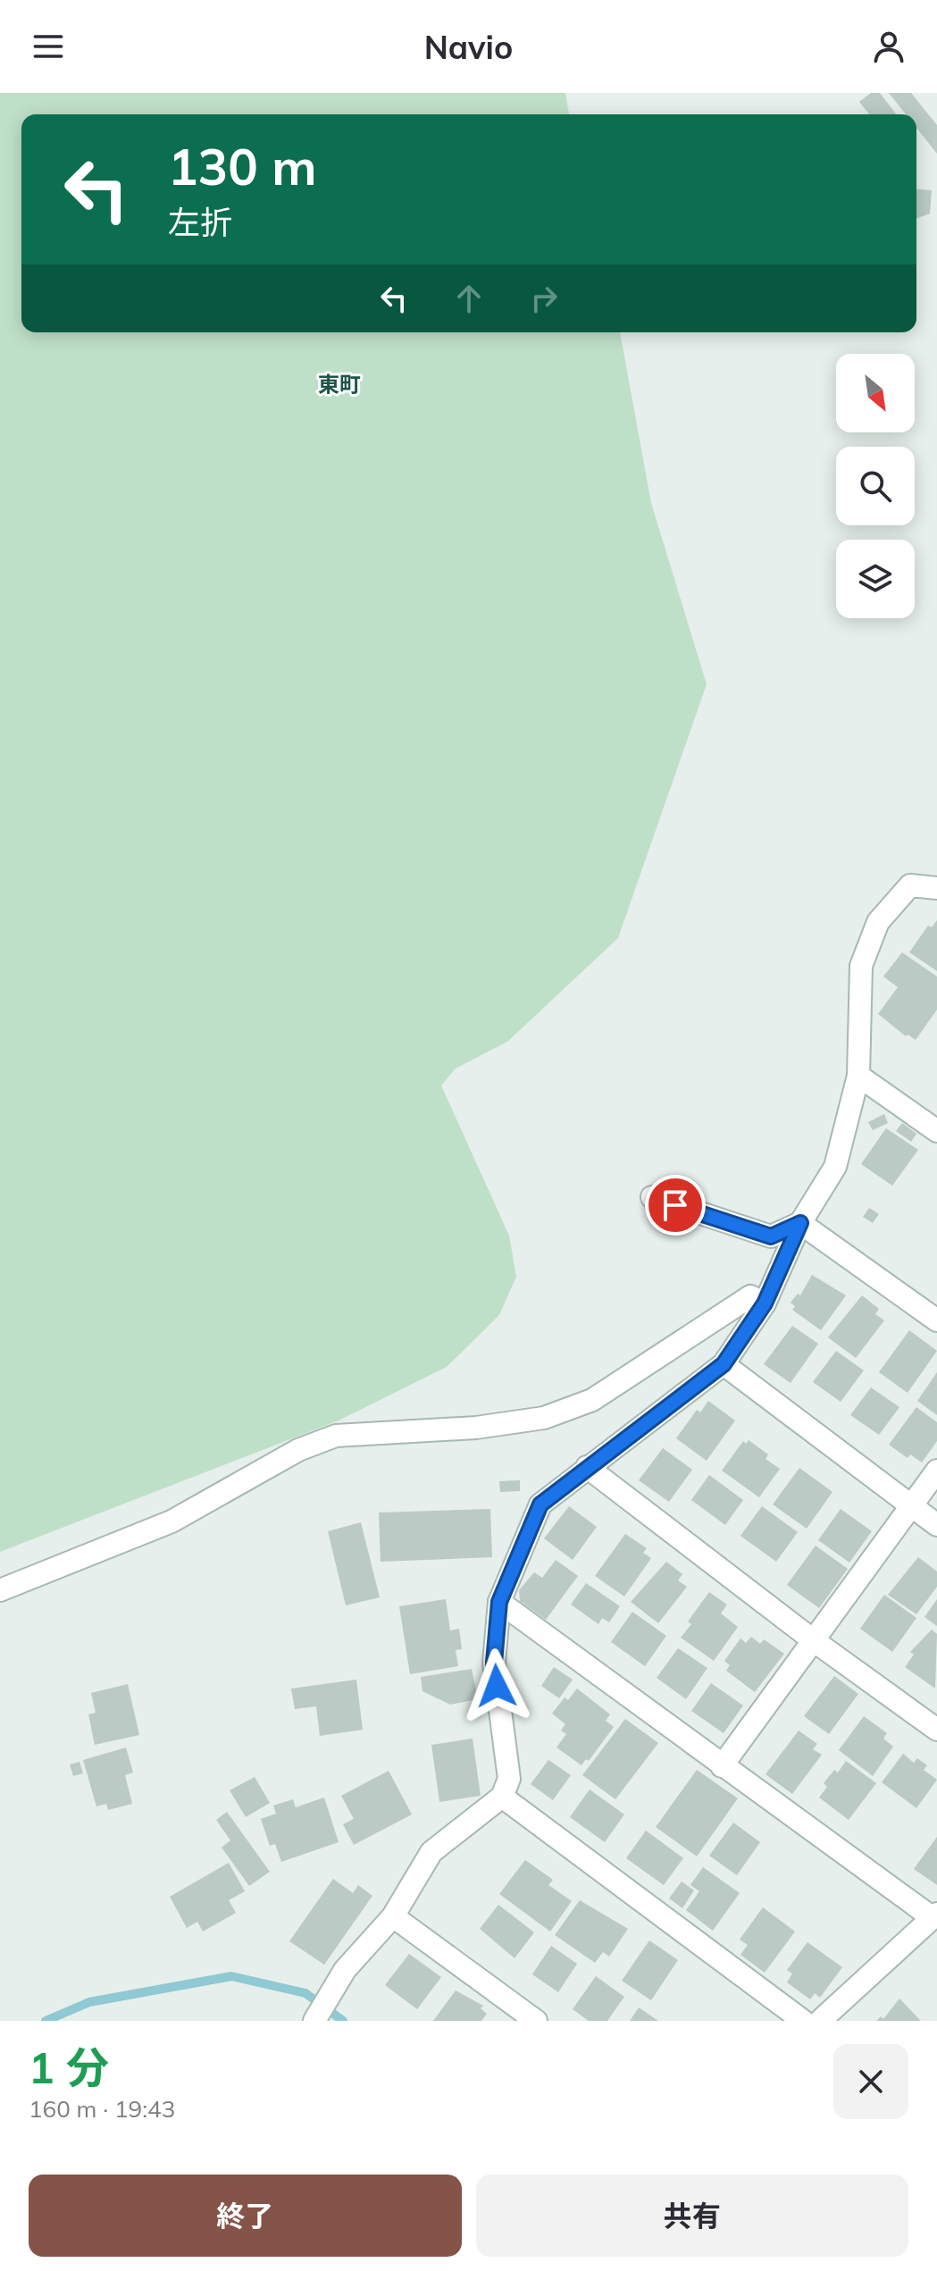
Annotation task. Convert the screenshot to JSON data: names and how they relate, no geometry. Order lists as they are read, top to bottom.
{
  "districts": ["東町"],
  "north": "bottom right",
  "page": {
    "header": "Navio",
    "turn": ["130 m", "左折"],
    "heading": ["1 分", "160 m · 19:43"],
    "buttons": ["終了", "共有"]
  }
}
